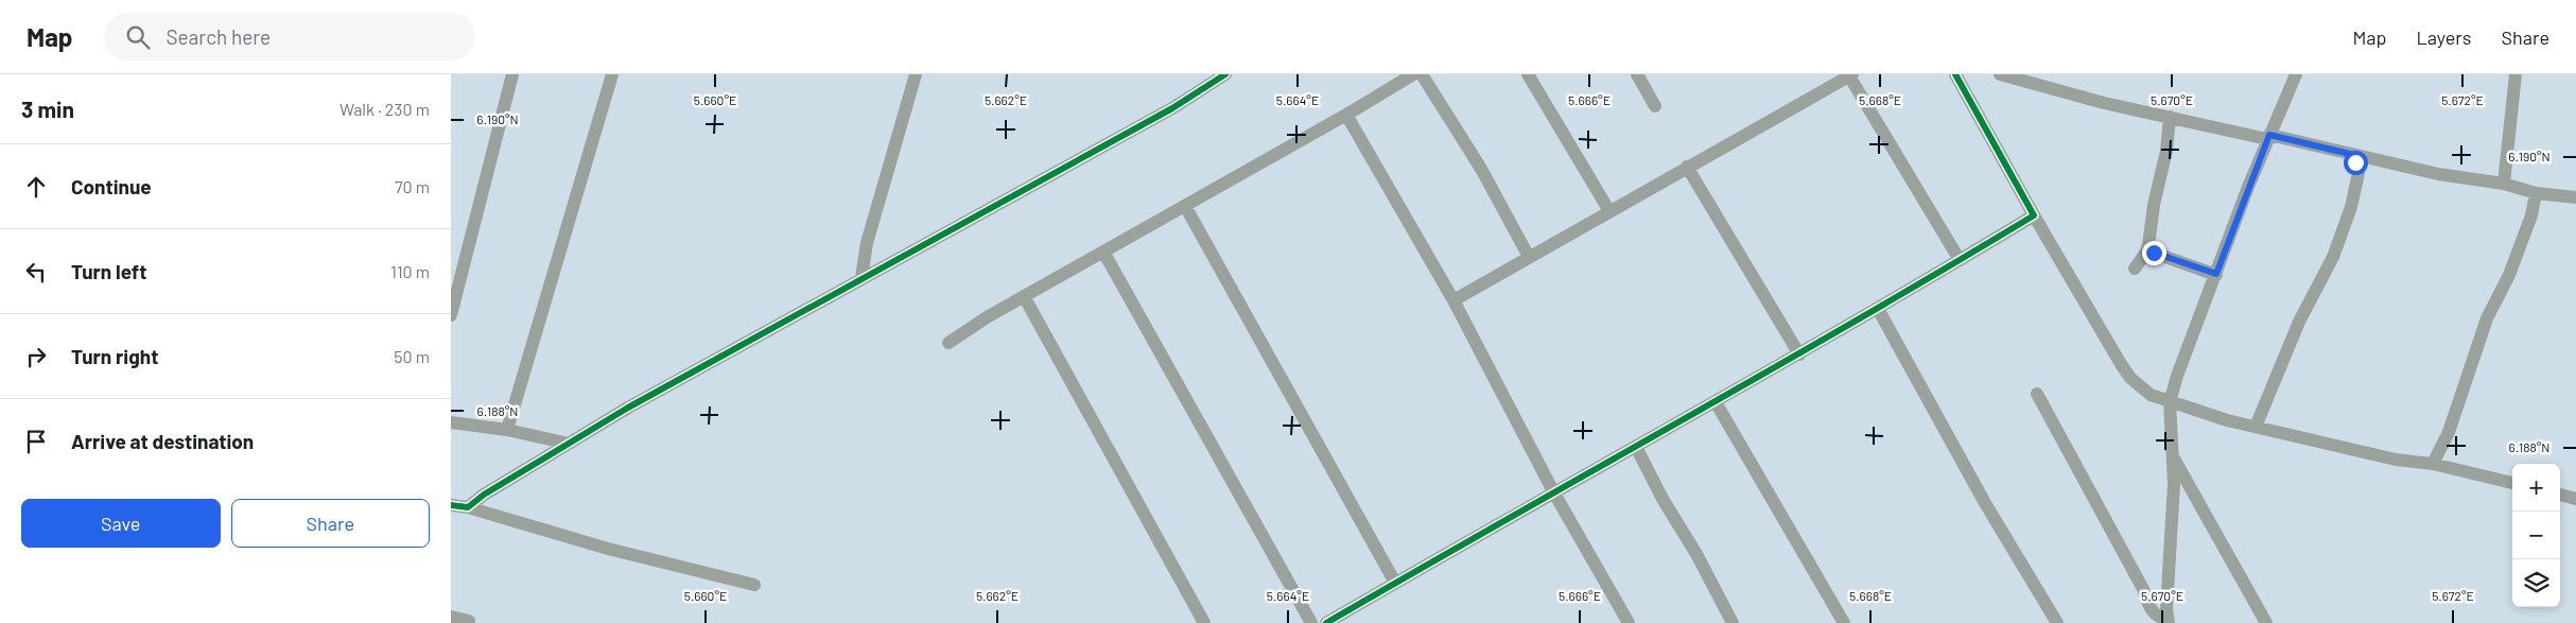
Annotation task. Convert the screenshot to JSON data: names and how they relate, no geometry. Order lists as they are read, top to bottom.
{
  "page": {
    "header": "Map",
    "search": "Search here",
    "nav": ["Map", "Layers", "Share"],
    "heading": ["3 min", "Walk · 230 m"],
    "list": [
      ["Continue", "70 m"],
      ["Turn left", "110 m"],
      ["Turn right", "50 m"],
      "Arrive at destination"
    ],
    "map_buttons": ["+", "−"],
    "buttons": ["Save", "Share"]
  },
  "coordinates": [
    "5.660°E",
    "5.662°E",
    "5.664°E",
    "5.666°E",
    "5.668°E",
    "5.670°E",
    "5.672°E",
    "6.190°N",
    "6.188°N"
  ]
}
